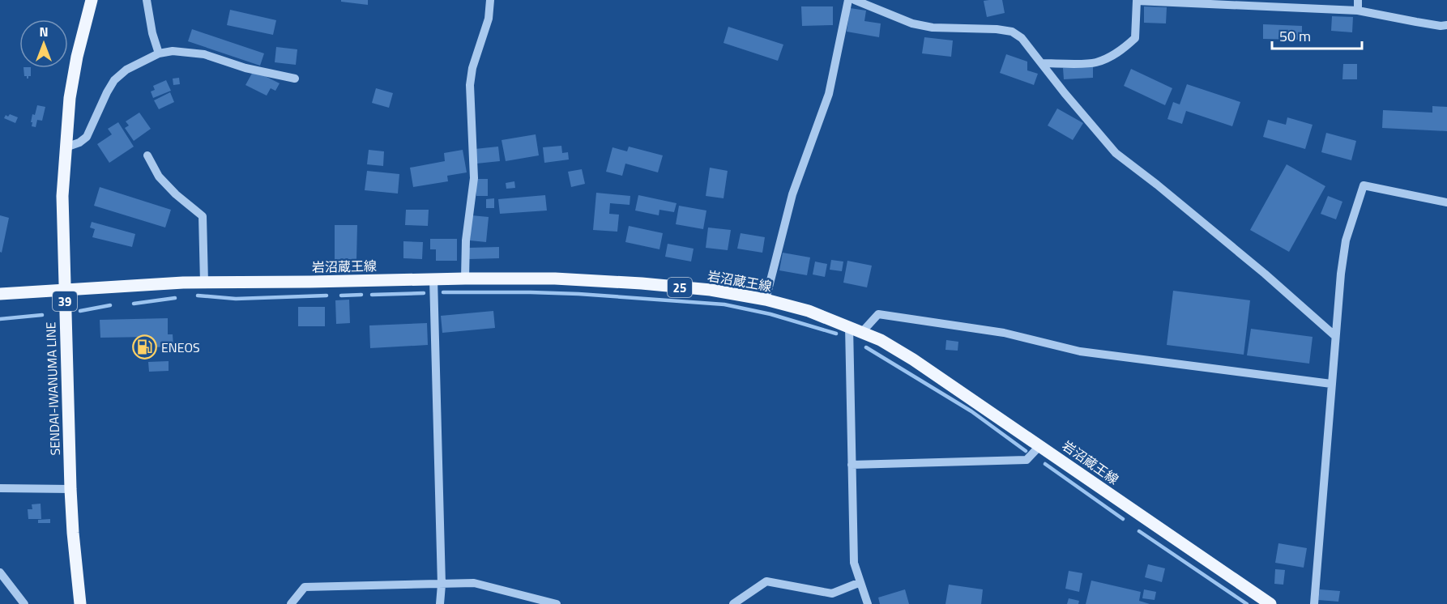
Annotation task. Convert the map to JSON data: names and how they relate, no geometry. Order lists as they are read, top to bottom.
{
  "streets": {
    "main road": [
      "岩沼蔵王線",
      "25",
      "39",
      "SENDAI-IWANUMA LINE"
    ]
  },
  "crossings": [
    ["岩沼蔵王線", "SENDAI-IWANUMA LINE"]
  ],
  "places": {
    "fuel station": ["ENEOS"]
  },
  "scale_bar": "50 m",
  "north": "top"
}
